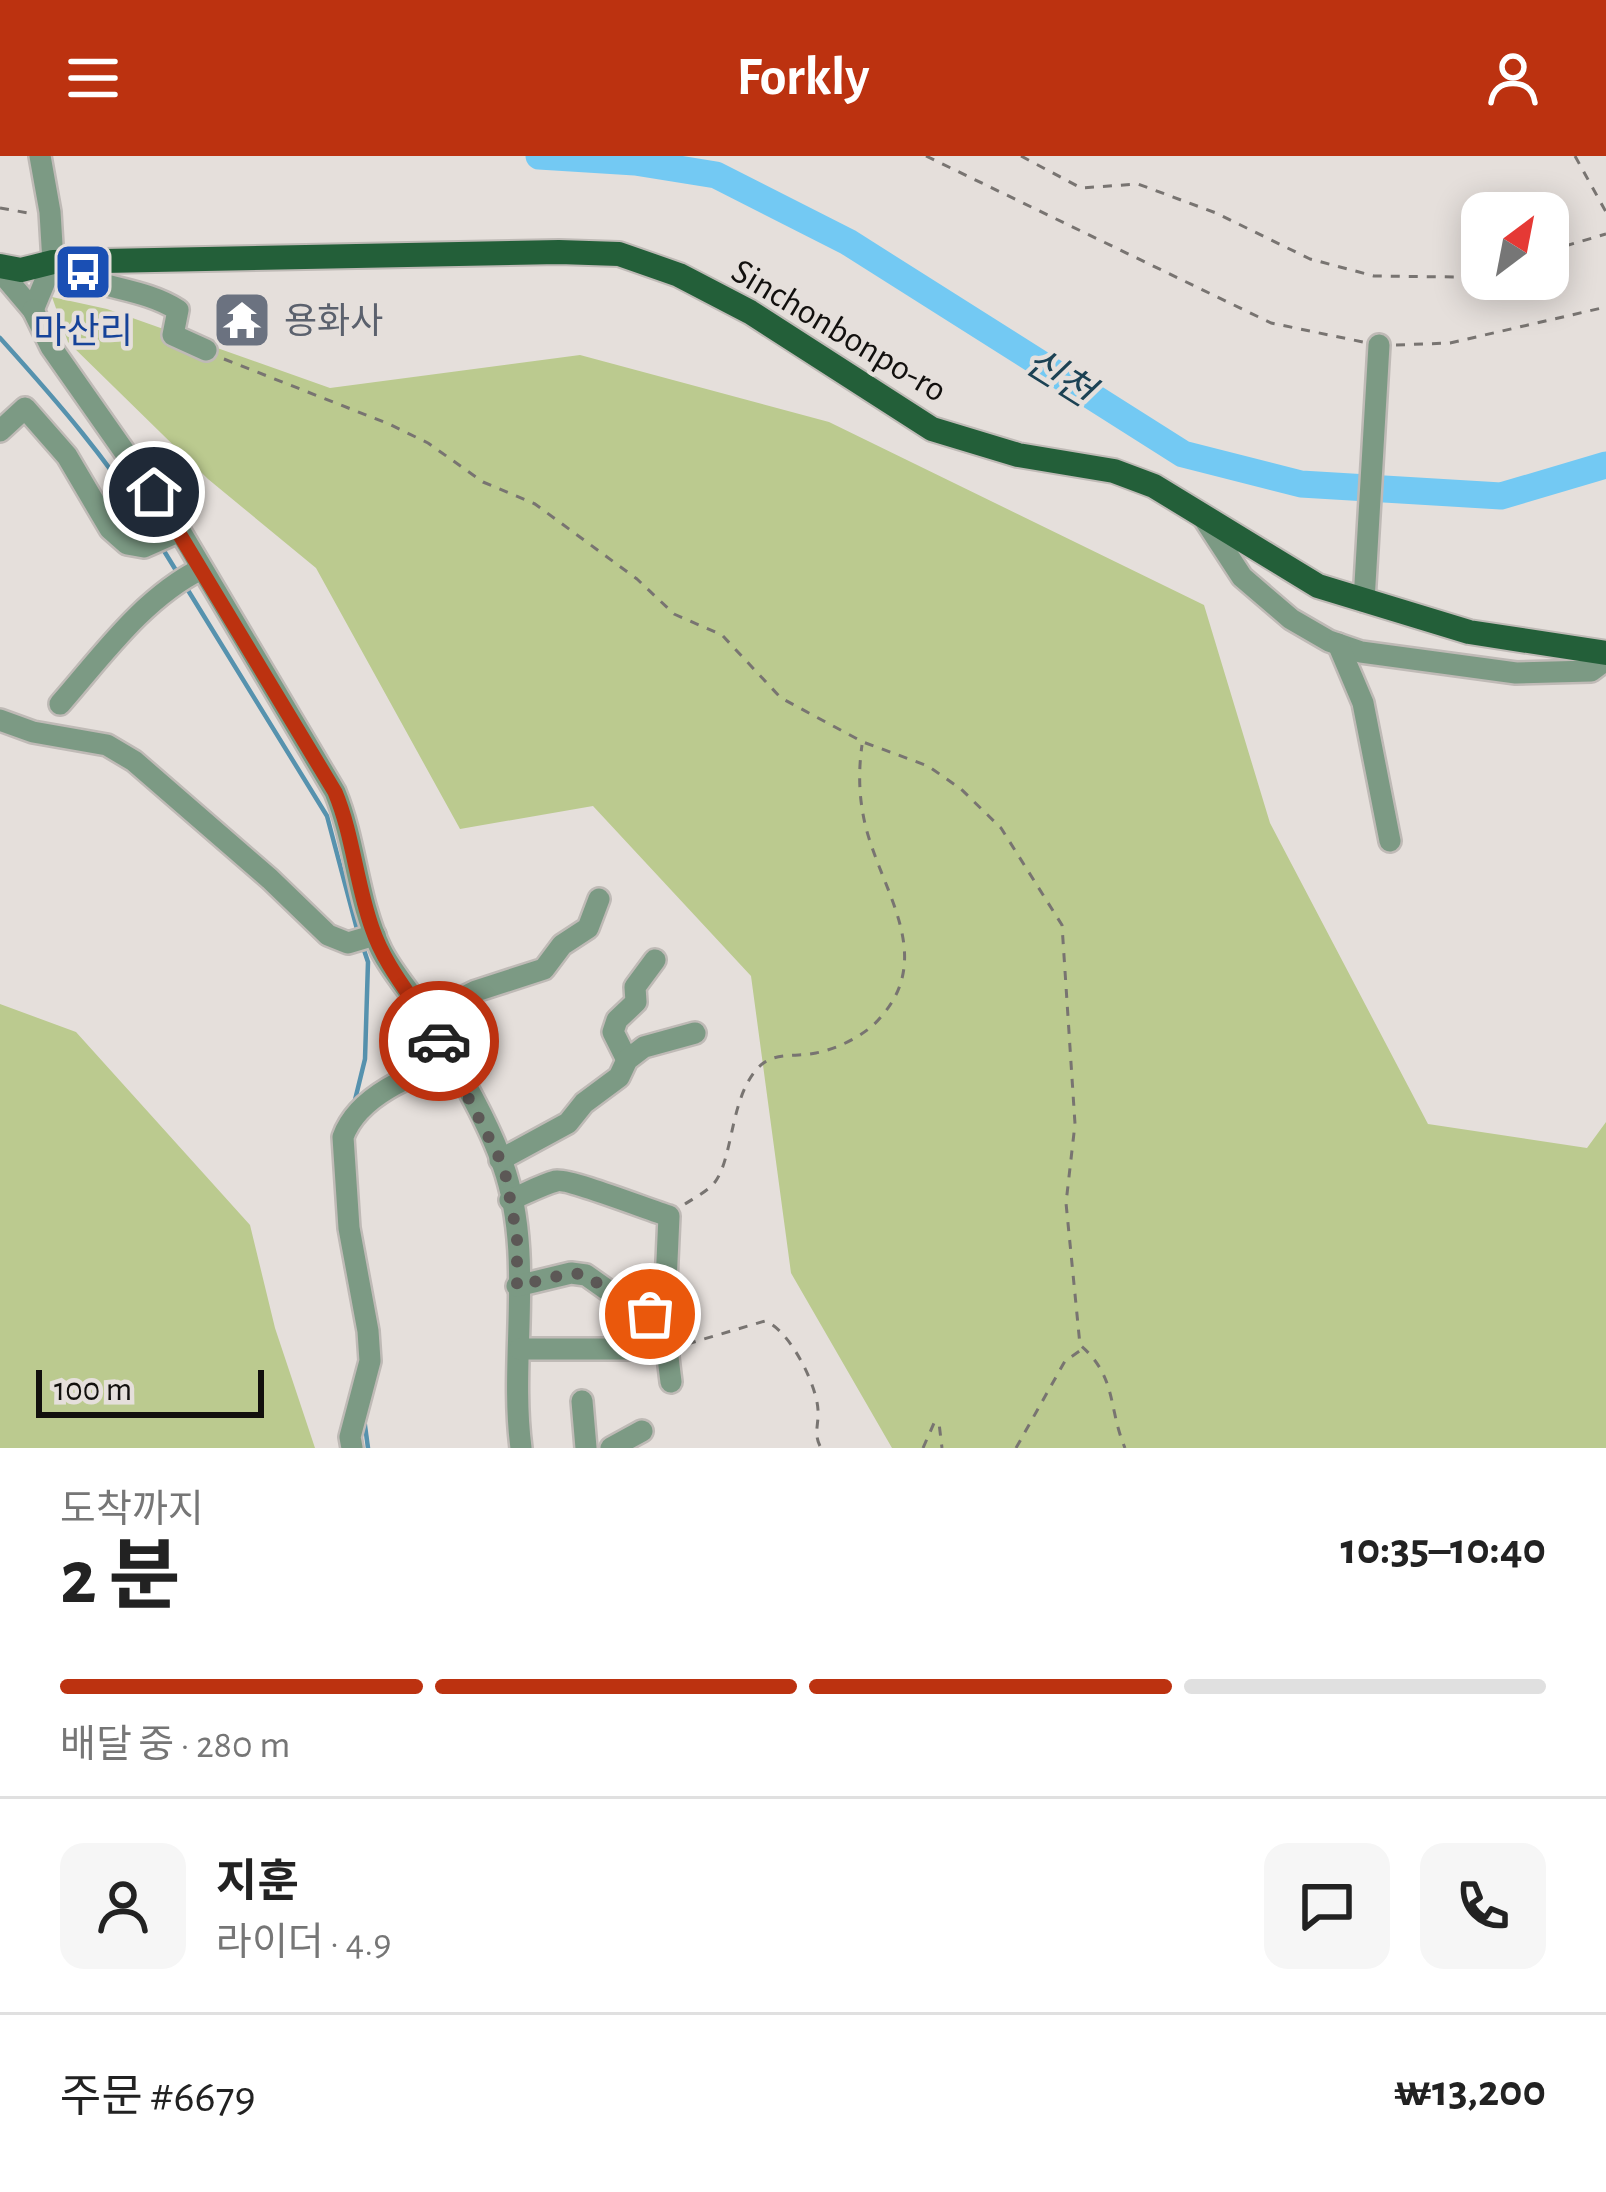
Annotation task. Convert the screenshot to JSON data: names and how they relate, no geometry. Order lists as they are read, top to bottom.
{
  "streets": {
    "main road": ["Sinchonbonpo-ro"]
  },
  "water": ["신천"],
  "places": {
    "bus stop": ["마산리"],
    "temple": ["용화사"]
  },
  "scale_bar": "100 m",
  "north": "top right",
  "page": {
    "header": "Forkly",
    "scale": "100 m",
    "heading": ["2 분", "도착까지", "10:35–10:40"],
    "panel": [
      "지훈",
      "라이더 · 4.9",
      "주문 #6679",
      "₩13,200"
    ],
    "bar": "배달 중 · 280 m"
  }
}
